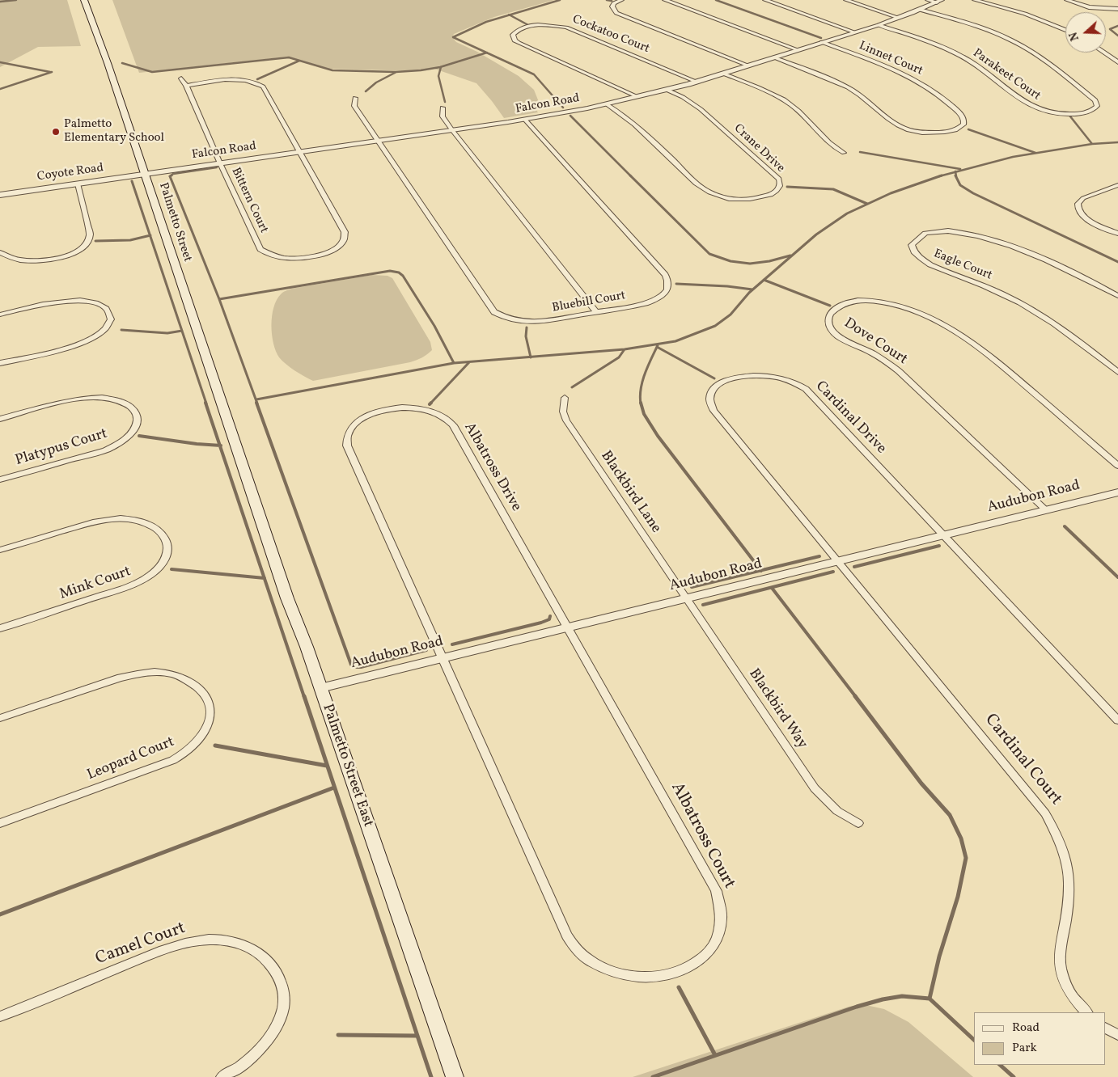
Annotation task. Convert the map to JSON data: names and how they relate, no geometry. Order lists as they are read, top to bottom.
{
  "streets": {
    "main road": ["Palmetto Street", "Palmetto Street East"],
    "street": [
      "Cockatoo Court",
      "Linnet Court",
      "Parakeet Court",
      "Falcon Road",
      "Crane Drive",
      "Coyote Road",
      "Bittern Court",
      "Eagle Court",
      "Bluebill Court",
      "Dove Court",
      "Cardinal Drive",
      "Platypus Court",
      "Albatross Drive",
      "Blackbird Lane",
      "Audubon Road",
      "Mink Court",
      "Blackbird Way",
      "Leopard Court",
      "Cardinal Court",
      "Albatross Court",
      "Camel Court"
    ]
  },
  "crossings": [
    ["Cockatoo Court", "Falcon Road"],
    ["Linnet Court", "Falcon Road"],
    ["Parakeet Court", "Falcon Road"],
    ["Falcon Road", "Crane Drive"],
    ["Falcon Road", "Coyote Road"],
    ["Falcon Road", "Bittern Court"],
    ["Falcon Road", "Palmetto Street"],
    ["Falcon Road", "Bluebill Court"],
    ["Coyote Road", "Palmetto Street"],
    ["Palmetto Street", "Palmetto Street East"],
    ["Dove Court", "Audubon Road"],
    ["Cardinal Drive", "Audubon Road"],
    ["Cardinal Drive", "Cardinal Court"],
    ["Albatross Drive", "Audubon Road"],
    ["Albatross Drive", "Albatross Court"],
    ["Blackbird Lane", "Audubon Road"],
    ["Blackbird Lane", "Blackbird Way"],
    ["Audubon Road", "Blackbird Way"],
    ["Audubon Road", "Cardinal Court"],
    ["Audubon Road", "Palmetto Street East"],
    ["Audubon Road", "Albatross Court"]
  ],
  "places": ["Palmetto Elementary School"],
  "legend": ["Road", "Park"],
  "north": "left"
}
